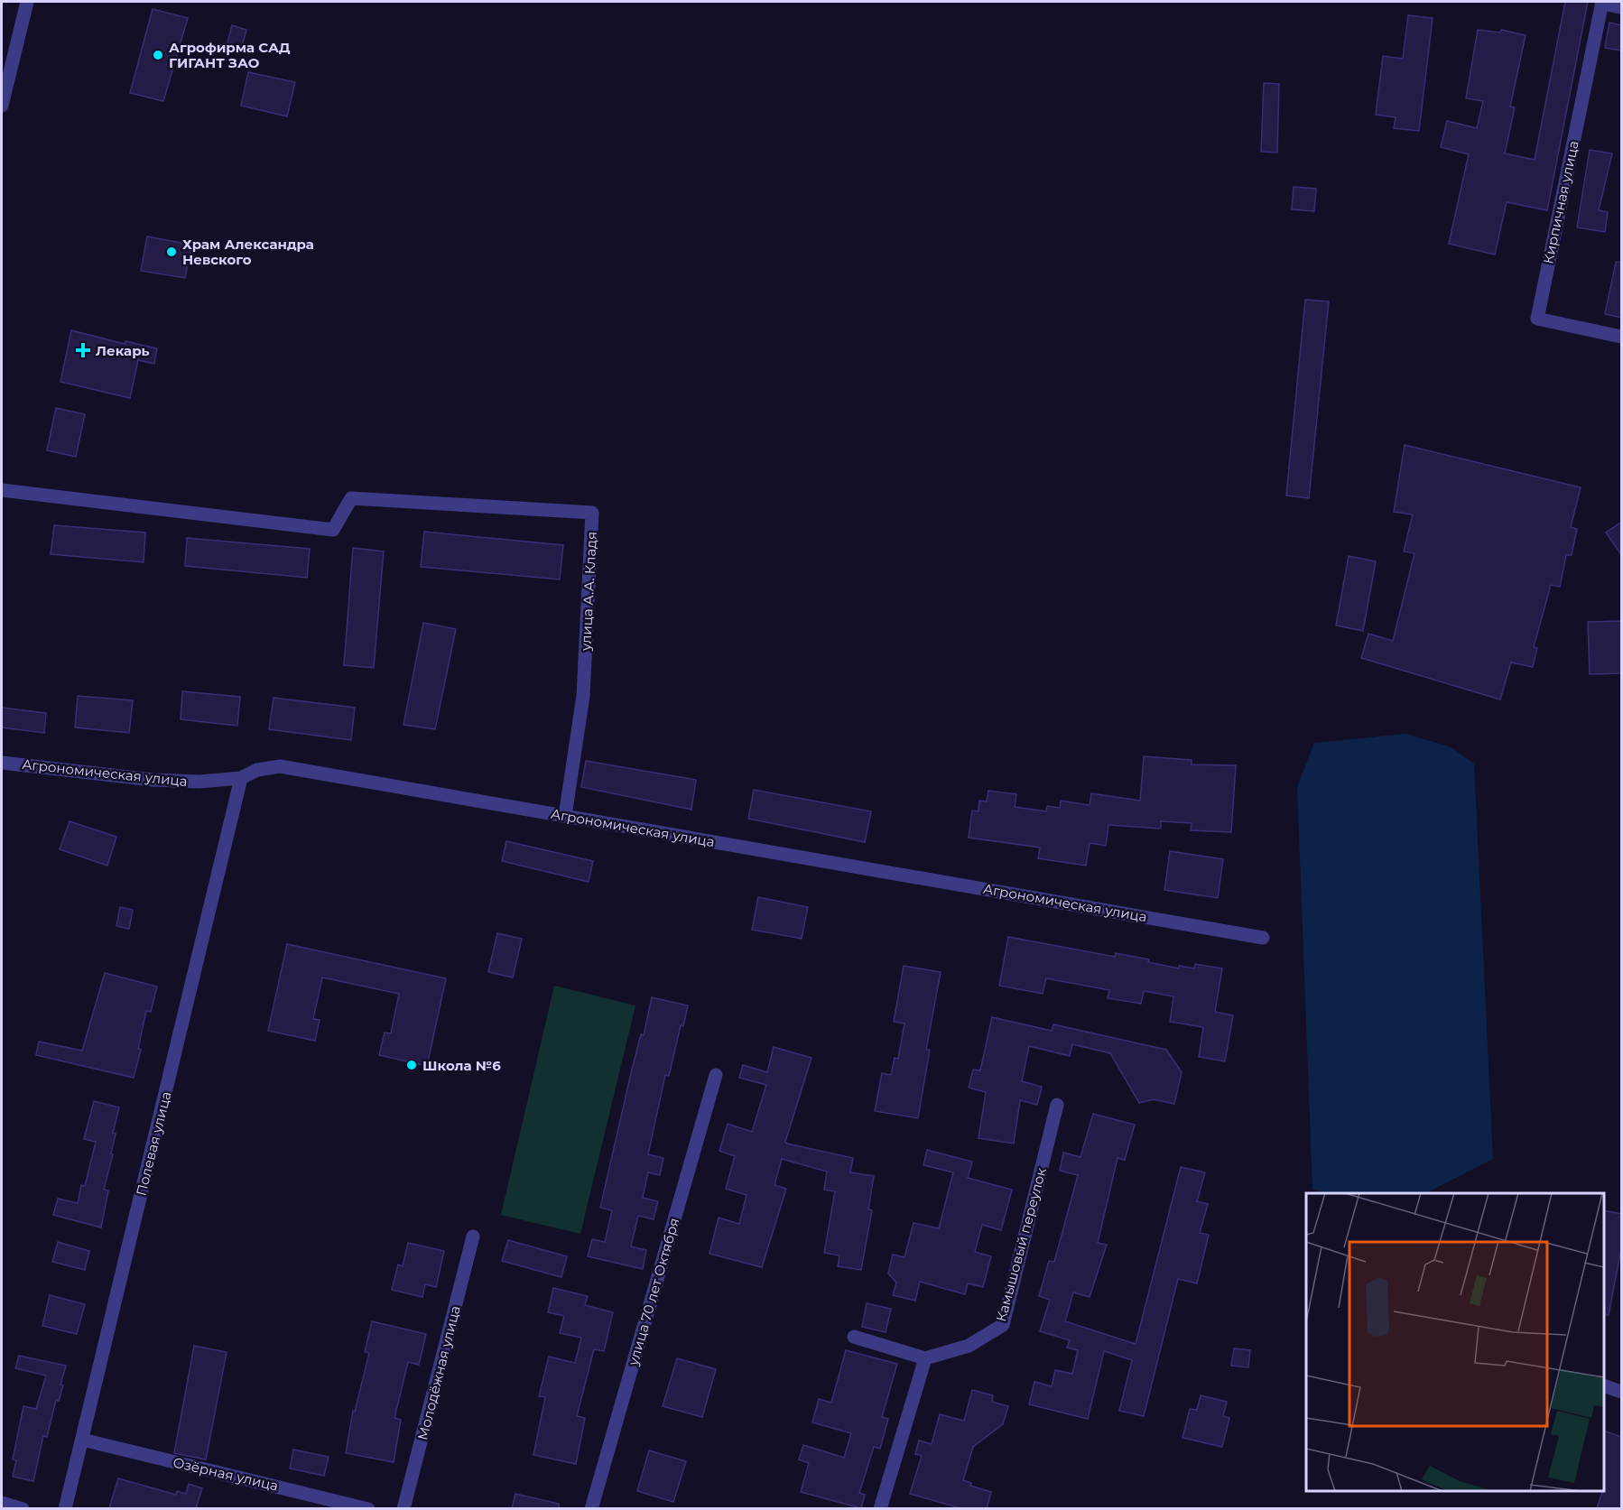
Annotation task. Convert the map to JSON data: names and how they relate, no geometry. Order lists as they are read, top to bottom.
{
  "streets": {
    "street": [
      "Кирпичная улица",
      "улица А.А. Кладя",
      "Агрономическая улица",
      "Полевая улица",
      "Камышовый переулок",
      "улица 70 лет Октября",
      "Молодёжная улица",
      "Озёрная улица"
    ]
  },
  "crossings": [
    ["улица А.А. Кладя", "Агрономическая улица"],
    ["Агрономическая улица", "Полевая улица"],
    ["Полевая улица", "Озёрная улица"]
  ],
  "places": {
    "other": ["Агрофирма САД ГИГАНТ ЗАО", "Храм Александра Невского", "Школа №6"],
    "health": ["Лекарь"]
  }
}
